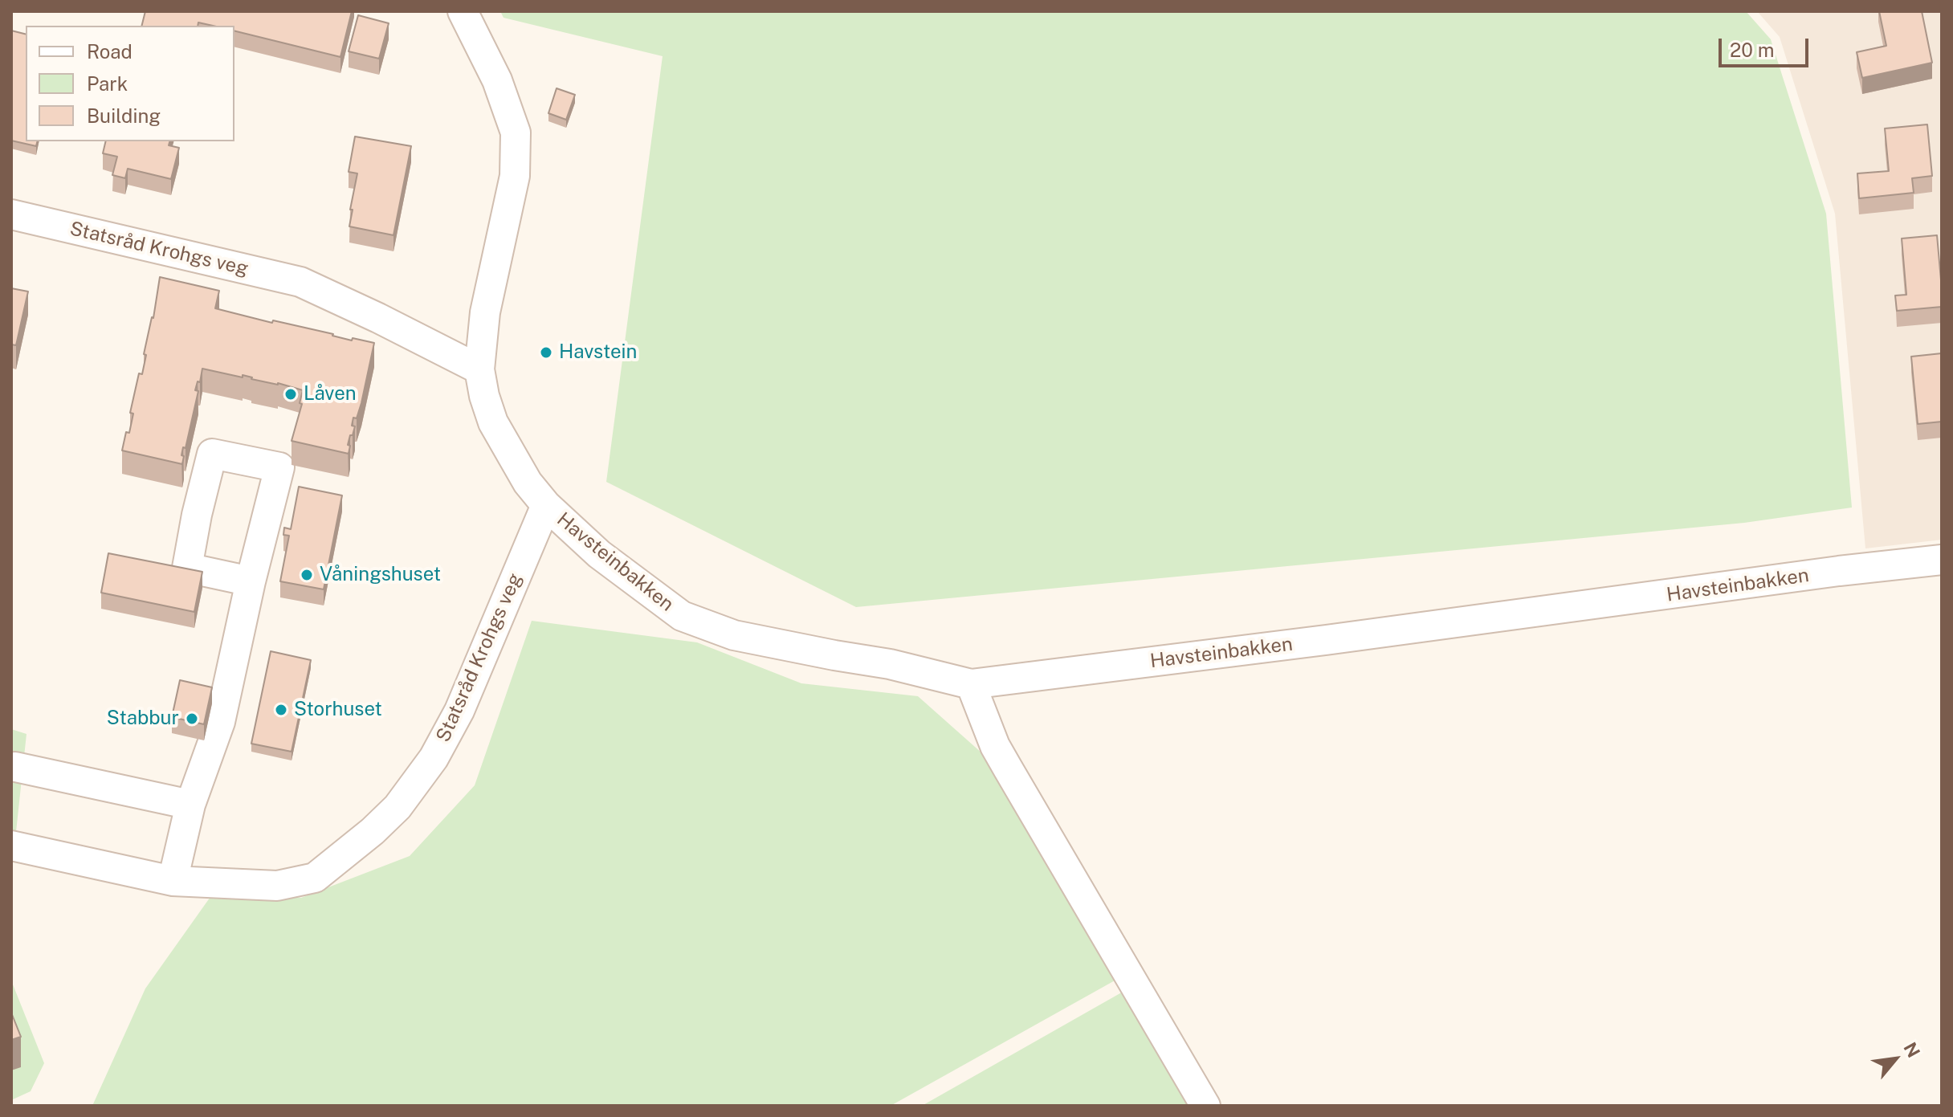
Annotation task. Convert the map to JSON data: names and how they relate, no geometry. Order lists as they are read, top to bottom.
{
  "streets": {
    "street": ["Statsråd Krohgs veg", "Havsteinbakken"]
  },
  "crossings": [
    ["Statsråd Krohgs veg", "Havsteinbakken"]
  ],
  "places": [
    "Havstein",
    "Låven",
    "Våningshuset",
    "Storhuset",
    "Stabbur"
  ],
  "legend": ["Road", "Park", "Building"],
  "scale_bar": "20 m",
  "north": "top right"
}
